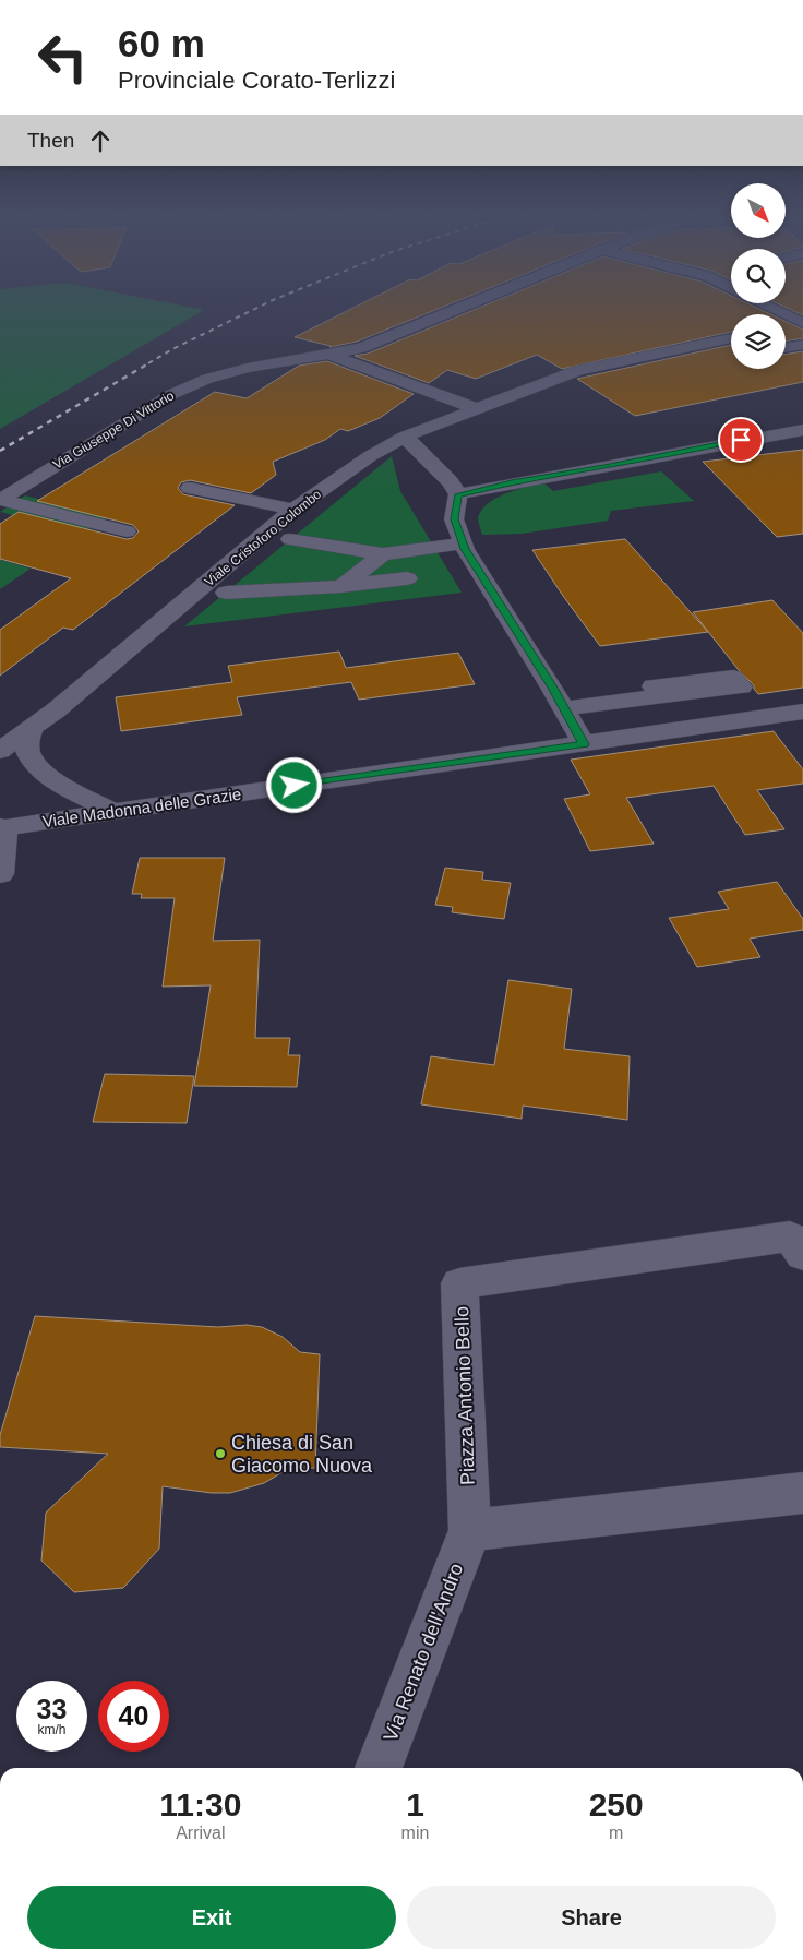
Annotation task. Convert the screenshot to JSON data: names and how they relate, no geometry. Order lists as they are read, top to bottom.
{
  "streets": {
    "street": [
      "Via Giuseppe Di Vittorio",
      "Viale Cristoforo Colombo",
      "Viale Madonna delle Grazie",
      "Piazza Antonio Bello",
      "Via Renato dell'Andro"
    ]
  },
  "crossings": [
    ["Piazza Antonio Bello", "Via Renato dell'Andro"]
  ],
  "places": ["Chiesa di San Giacomo Nuova"],
  "north": "bottom right",
  "page": {
    "turn": ["60 m", "Provinciale Corato-Terlizzi"],
    "then": "Then",
    "speed": "33 km/h",
    "limit": "40",
    "eta": [
      "11:30",
      "Arrival",
      "1",
      "min",
      "250",
      "m"
    ],
    "buttons": ["Exit", "Share"]
  }
}
